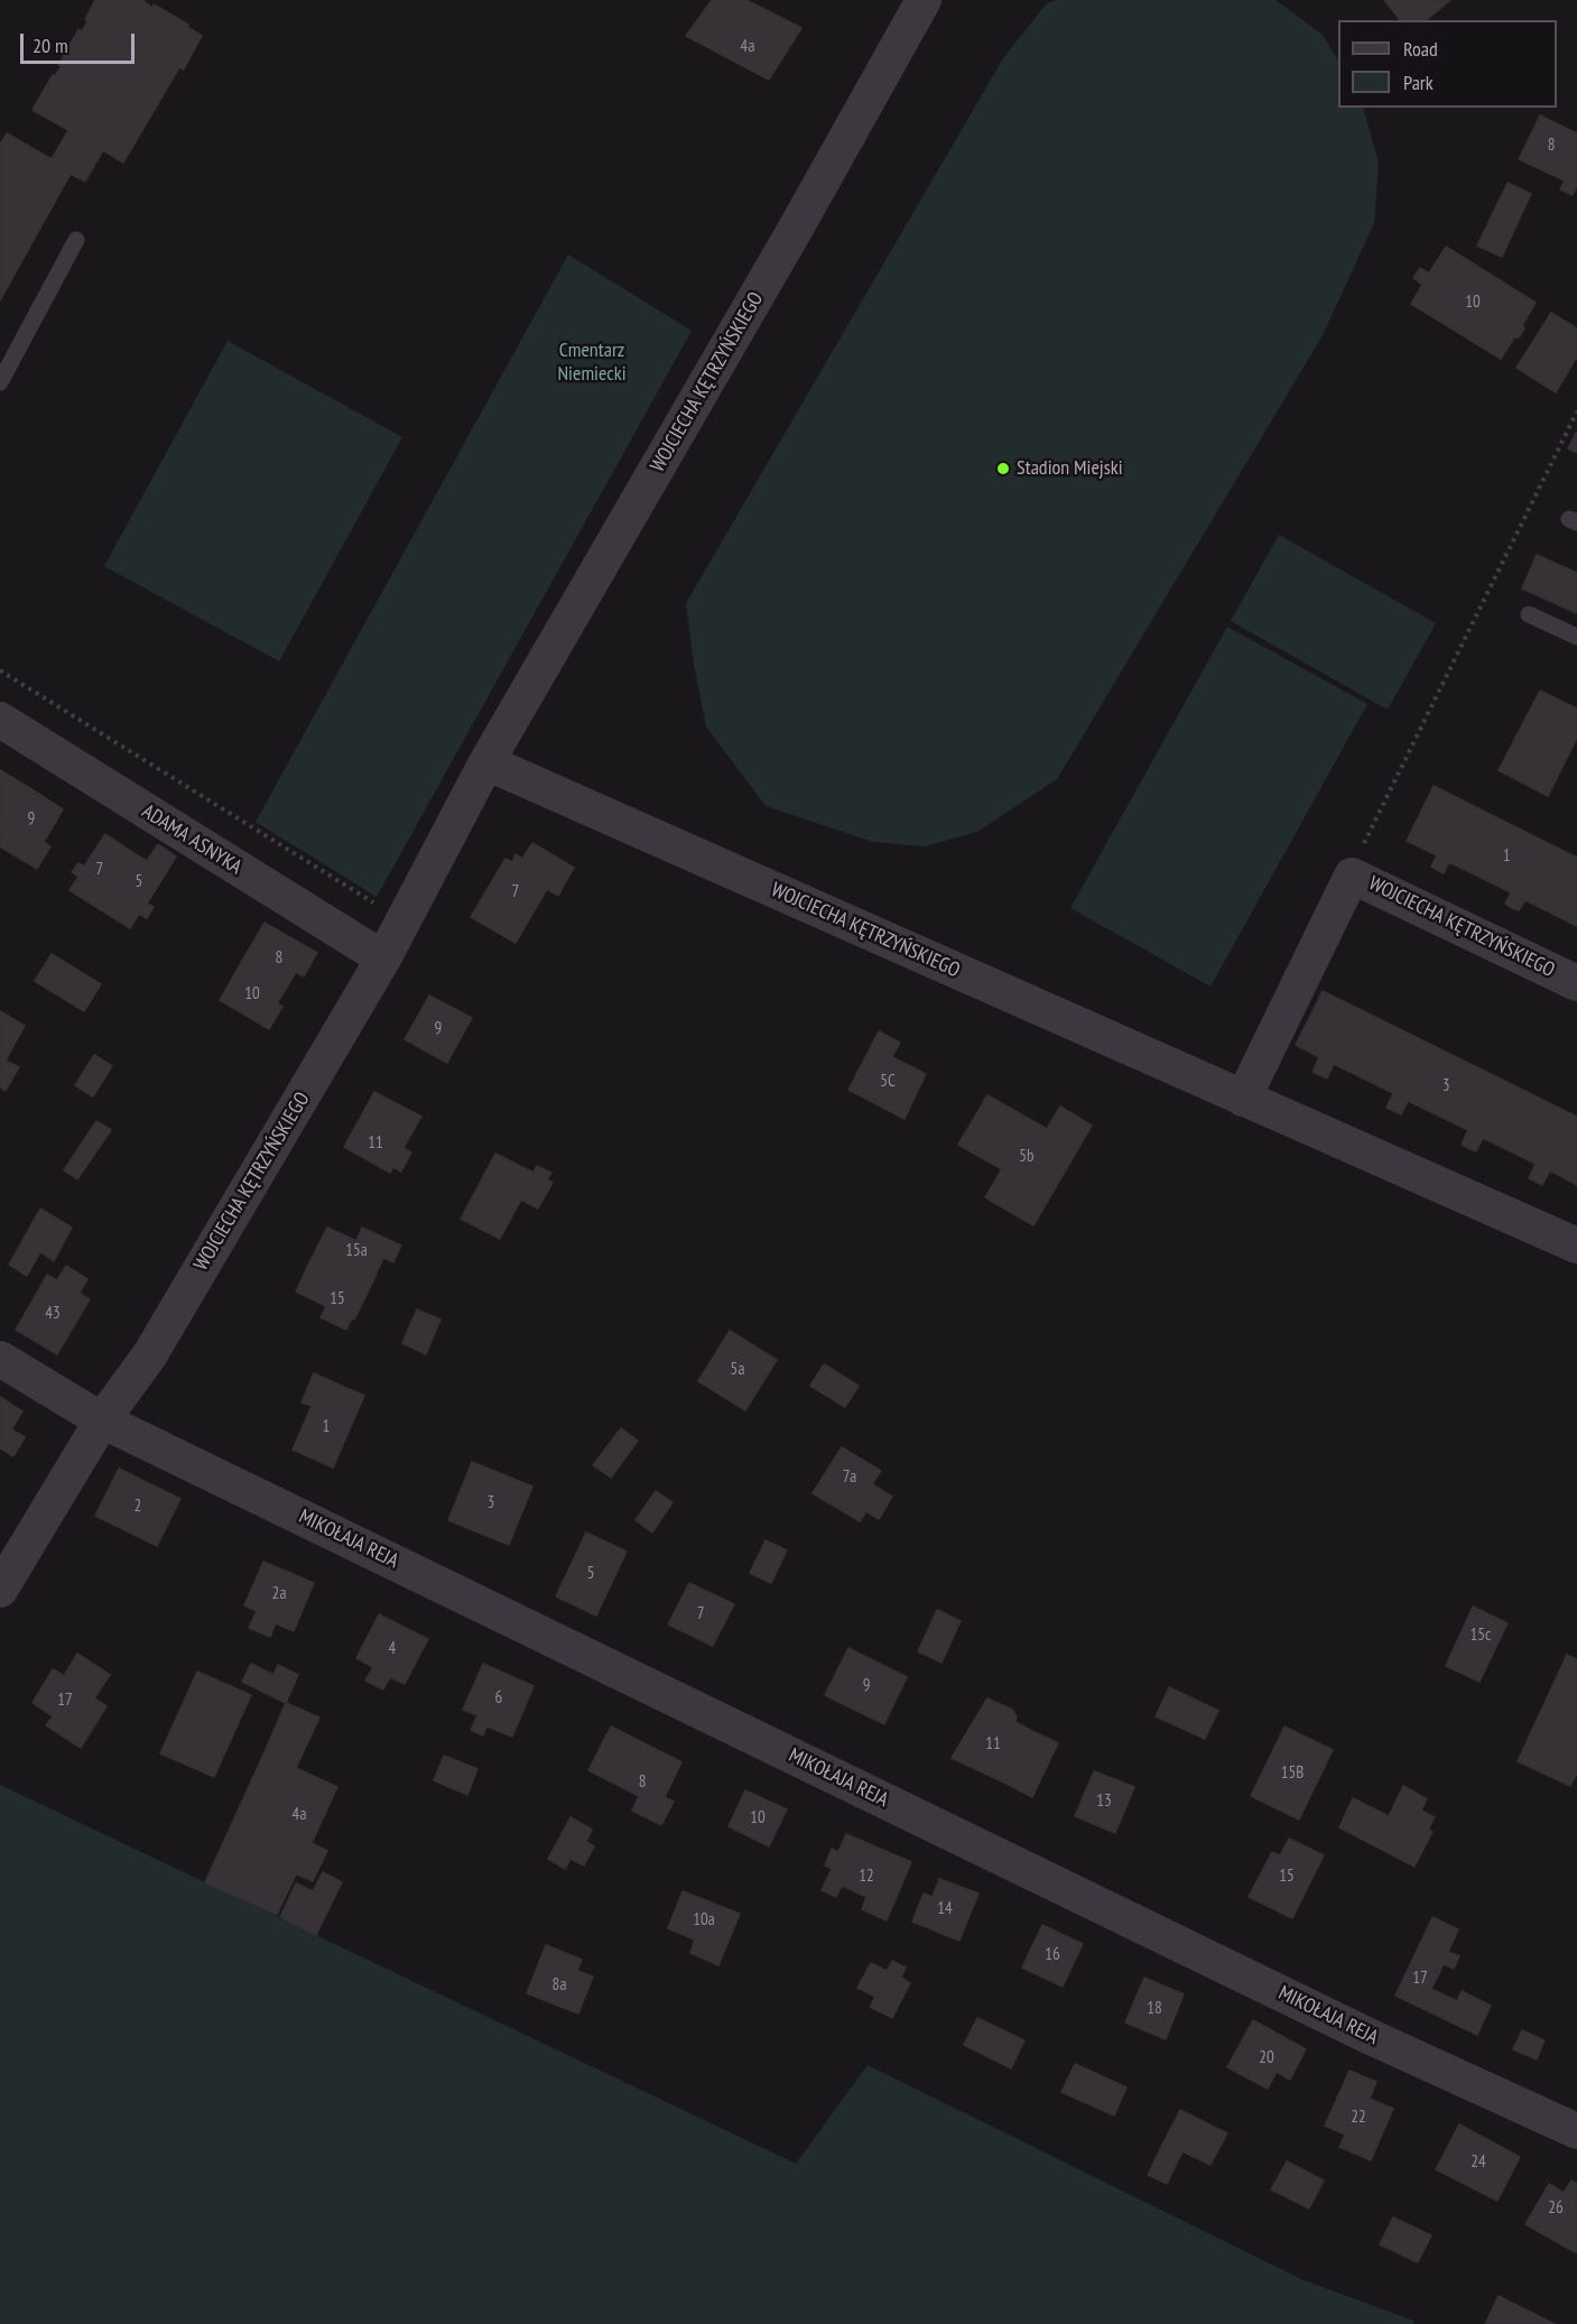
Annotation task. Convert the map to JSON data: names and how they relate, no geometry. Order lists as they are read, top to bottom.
{
  "streets": {
    "street": ["WOJCIECHA KĘTRZYŃSKIEGO", "ADAMA ASNYKA", "MIKOŁAJA REJA"]
  },
  "crossings": [
    ["WOJCIECHA KĘTRZYŃSKIEGO", "ADAMA ASNYKA"],
    ["WOJCIECHA KĘTRZYŃSKIEGO", "MIKOŁAJA REJA"]
  ],
  "parks": ["Cmentarz Niemiecki"],
  "places": ["Stadion Miejski"],
  "house_numbers": [
    "4a",
    "8",
    "10",
    "9",
    "1",
    "7",
    "5",
    "7",
    "8",
    "10",
    "9",
    "5C",
    "3",
    "11",
    "5b",
    "15a",
    "15",
    "43",
    "5a",
    "1",
    "7a",
    "3",
    "2",
    "5",
    "2a",
    "7",
    "15c",
    "4",
    "9",
    "6",
    "17",
    "11",
    "15B",
    "8",
    "13",
    "4a",
    "10",
    "12",
    "15",
    "14",
    "10a",
    "16",
    "17",
    "8a",
    "18",
    "20",
    "22",
    "24",
    "26"
  ],
  "legend": ["Road", "Park"],
  "scale_bar": "20 m"
}
